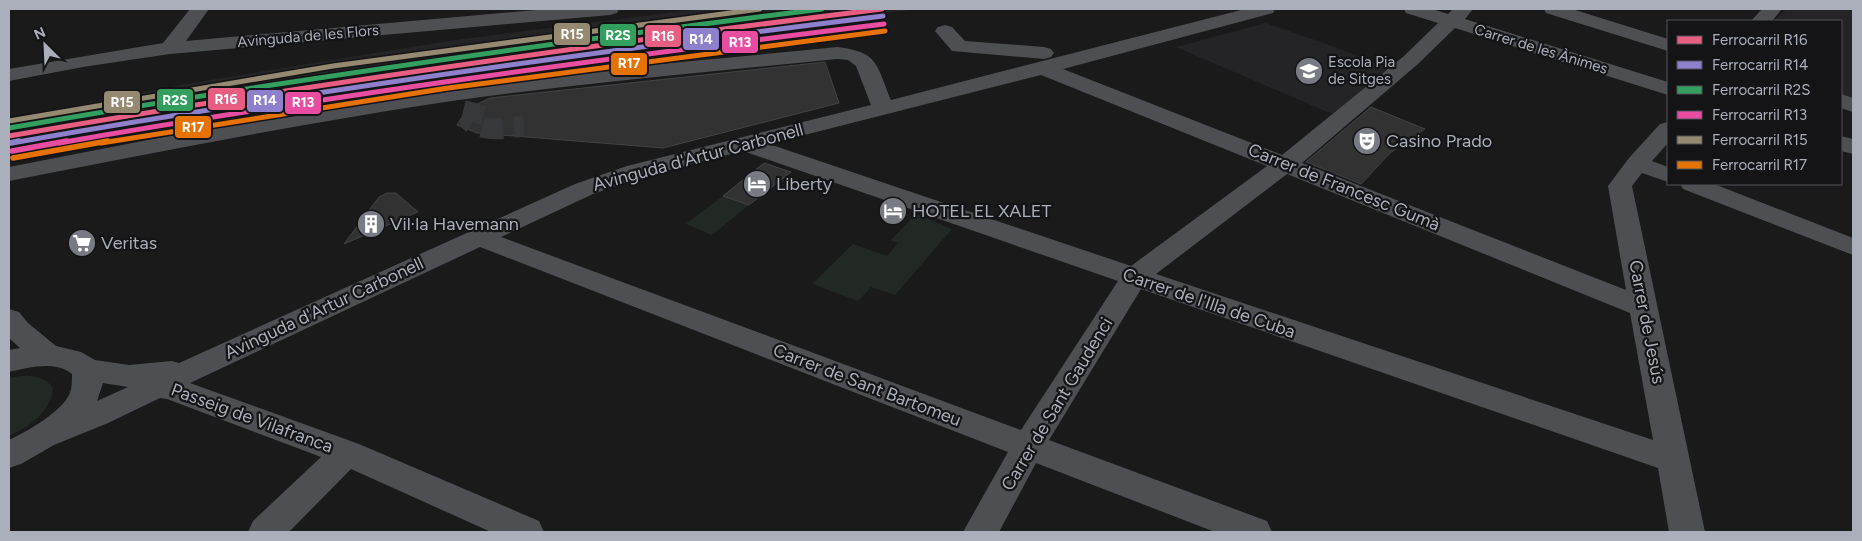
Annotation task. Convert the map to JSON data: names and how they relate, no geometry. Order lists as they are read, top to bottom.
{
  "streets": {
    "street": [
      "Avinguda de les Flors",
      "Carrer de les Ànimes",
      "Avinguda d'Artur Carbonell",
      "Carrer de Francesc Gumà",
      "Carrer de l'Illa de Cuba",
      "Carrer de Jesús",
      "Carrer de Sant Bartomeu",
      "Carrer de Sant Gaudenci",
      "Passeig de Vilafranca"
    ]
  },
  "crossings": [
    ["Avinguda d'Artur Carbonell", "Carrer de Francesc Gumà"],
    ["Avinguda d'Artur Carbonell", "Carrer de l'Illa de Cuba"],
    ["Avinguda d'Artur Carbonell", "Carrer de Sant Bartomeu"],
    ["Avinguda d'Artur Carbonell", "Passeig de Vilafranca"],
    ["Carrer de Francesc Gumà", "Carrer de Jesús"],
    ["Carrer de l'Illa de Cuba", "Carrer de Jesús"],
    ["Carrer de l'Illa de Cuba", "Carrer de Sant Gaudenci"],
    ["Carrer de Sant Bartomeu", "Carrer de Sant Gaudenci"]
  ],
  "places": {
    "school or university": ["Escola Pia de Sitges"],
    "theatre": ["Casino Prado"],
    "hotel": ["Liberty", "HOTEL EL XALET"],
    "building": ["Vil·la Havemann"],
    "supermarket": ["Veritas"]
  },
  "lines": [
    "rail line R16",
    "rail line R2S",
    "rail line R15",
    "rail line R14",
    "rail line R13",
    "rail line R17"
  ],
  "legend": [
    "Ferrocarril R16",
    "Ferrocarril R14",
    "Ferrocarril R2S",
    "Ferrocarril R13",
    "Ferrocarril R15",
    "Ferrocarril R17"
  ],
  "north": "top left"
}
